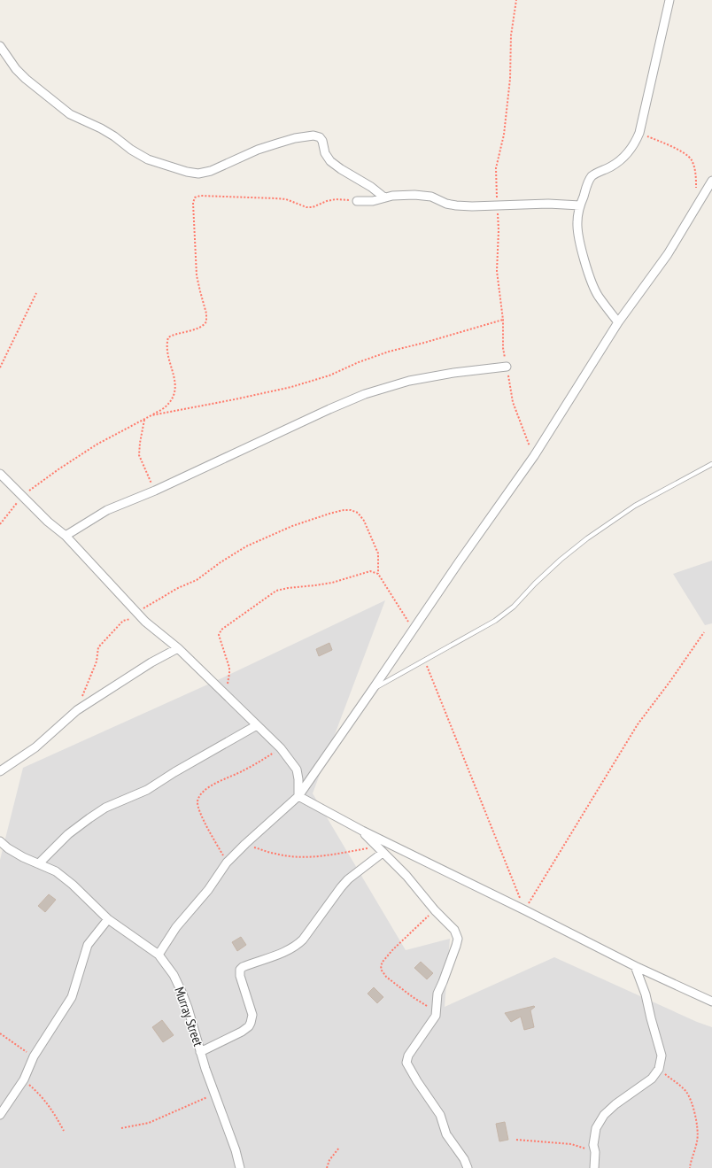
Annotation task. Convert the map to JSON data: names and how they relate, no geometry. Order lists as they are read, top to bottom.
{
  "streets": {
    "street": ["Murray Street"]
  }
}
